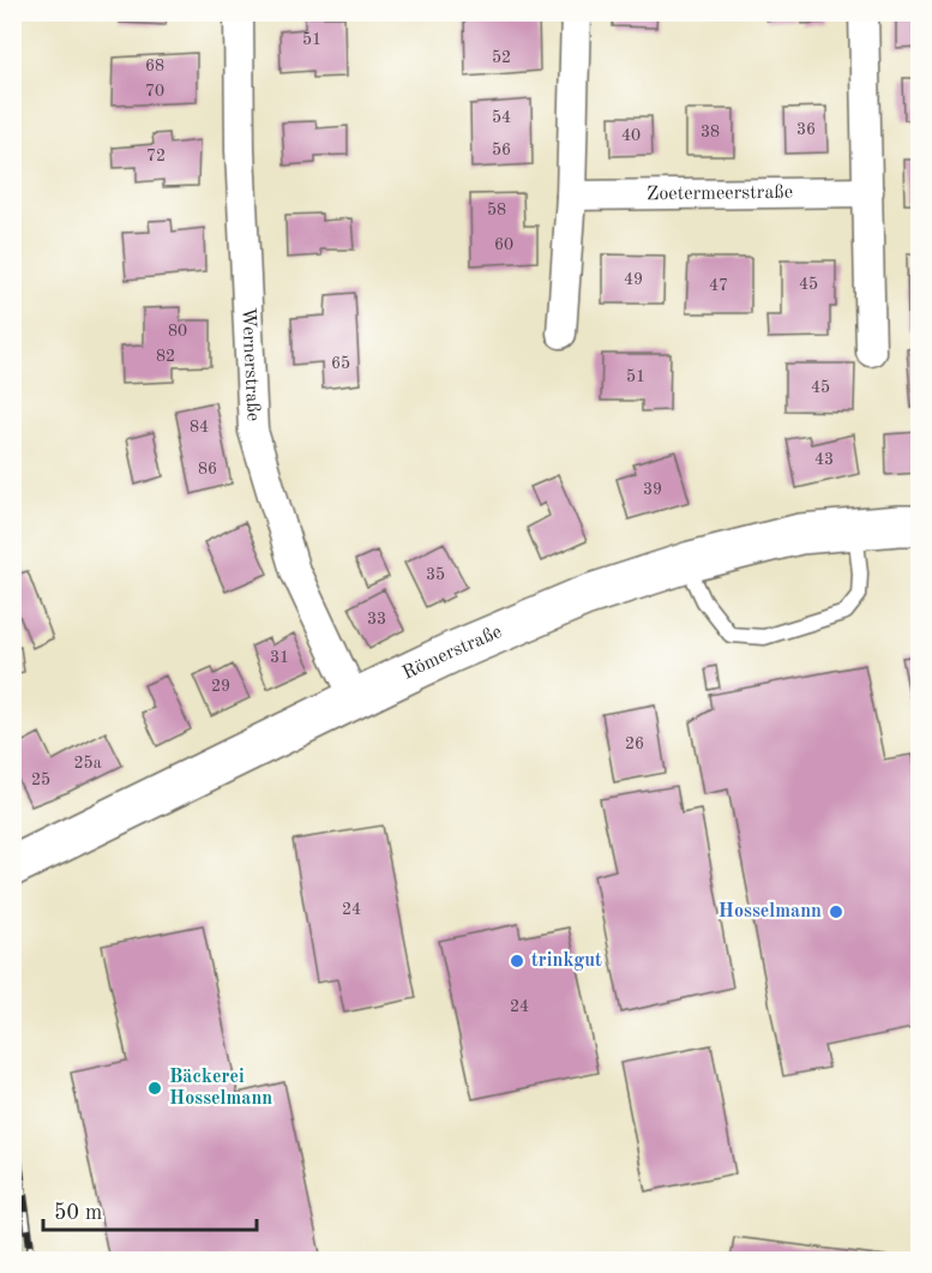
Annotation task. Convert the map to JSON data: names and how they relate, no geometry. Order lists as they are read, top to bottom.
{
  "streets": {
    "main road": ["Römerstraße"],
    "street": ["Zoetermeerstraße", "Wernerstraße"]
  },
  "crossings": [
    ["Wernerstraße", "Römerstraße"]
  ],
  "places": ["Hosselmann", "trinkgut", "Bäckerei Hosselmann"],
  "house_numbers": [
    "51",
    "52",
    "68",
    "70",
    "54",
    "36",
    "38",
    "40",
    "56",
    "72",
    "58",
    "60",
    "49",
    "45",
    "47",
    "80",
    "82",
    "65",
    "51",
    "45",
    "84",
    "43",
    "86",
    "39",
    "35",
    "33",
    "31",
    "29",
    "26",
    "25a",
    "25",
    "24",
    "24"
  ],
  "scale_bar": "50 m"
}
